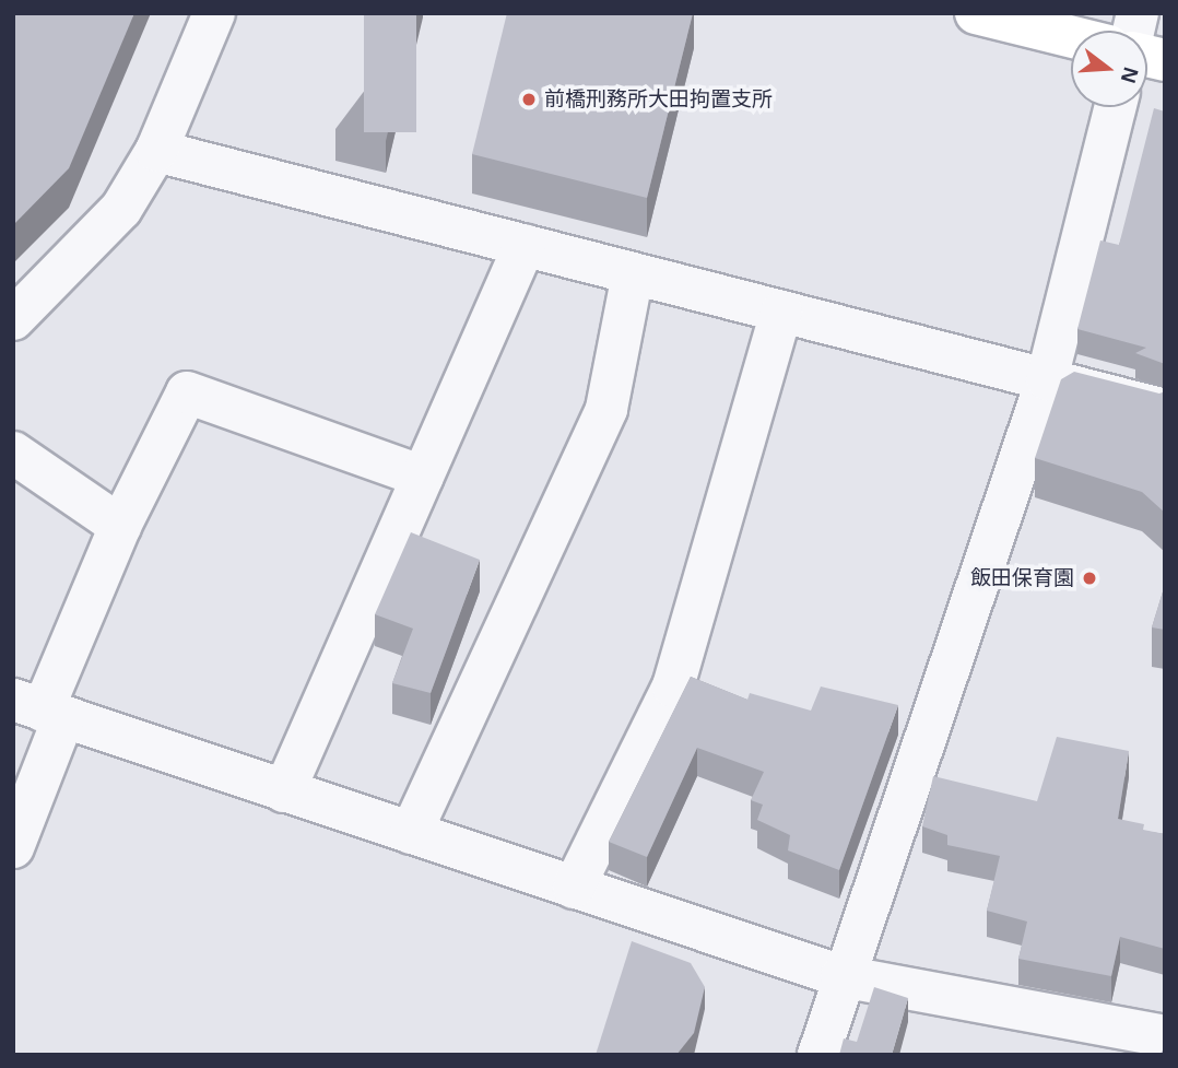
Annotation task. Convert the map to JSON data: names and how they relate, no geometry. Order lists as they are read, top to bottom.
{
  "places": ["前橋刑務所大田拘置支所", "飯田保育園"],
  "north": "right"
}
